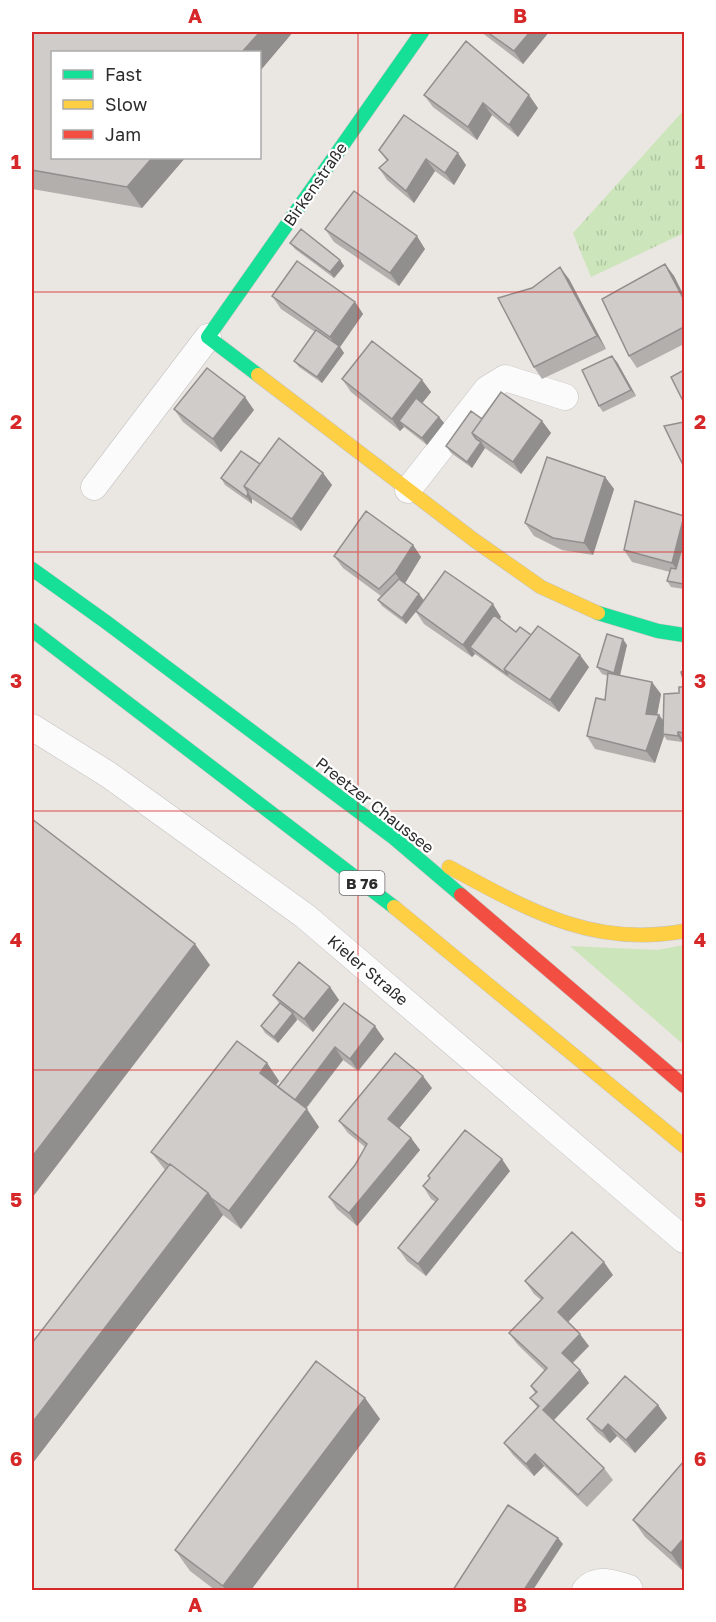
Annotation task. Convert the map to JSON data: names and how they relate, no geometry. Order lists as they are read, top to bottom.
{
  "streets": {
    "main road": ["Birkenstraße", "Preetzer Chaussee", "B 76"],
    "street": ["Kieler Straße"]
  },
  "legend": ["Fast", "Slow", "Jam"],
  "grid": {
    "columns": ["A", "B"],
    "rows": [
      "1",
      "2",
      "3",
      "4",
      "5",
      "6"
    ]
  }
}
